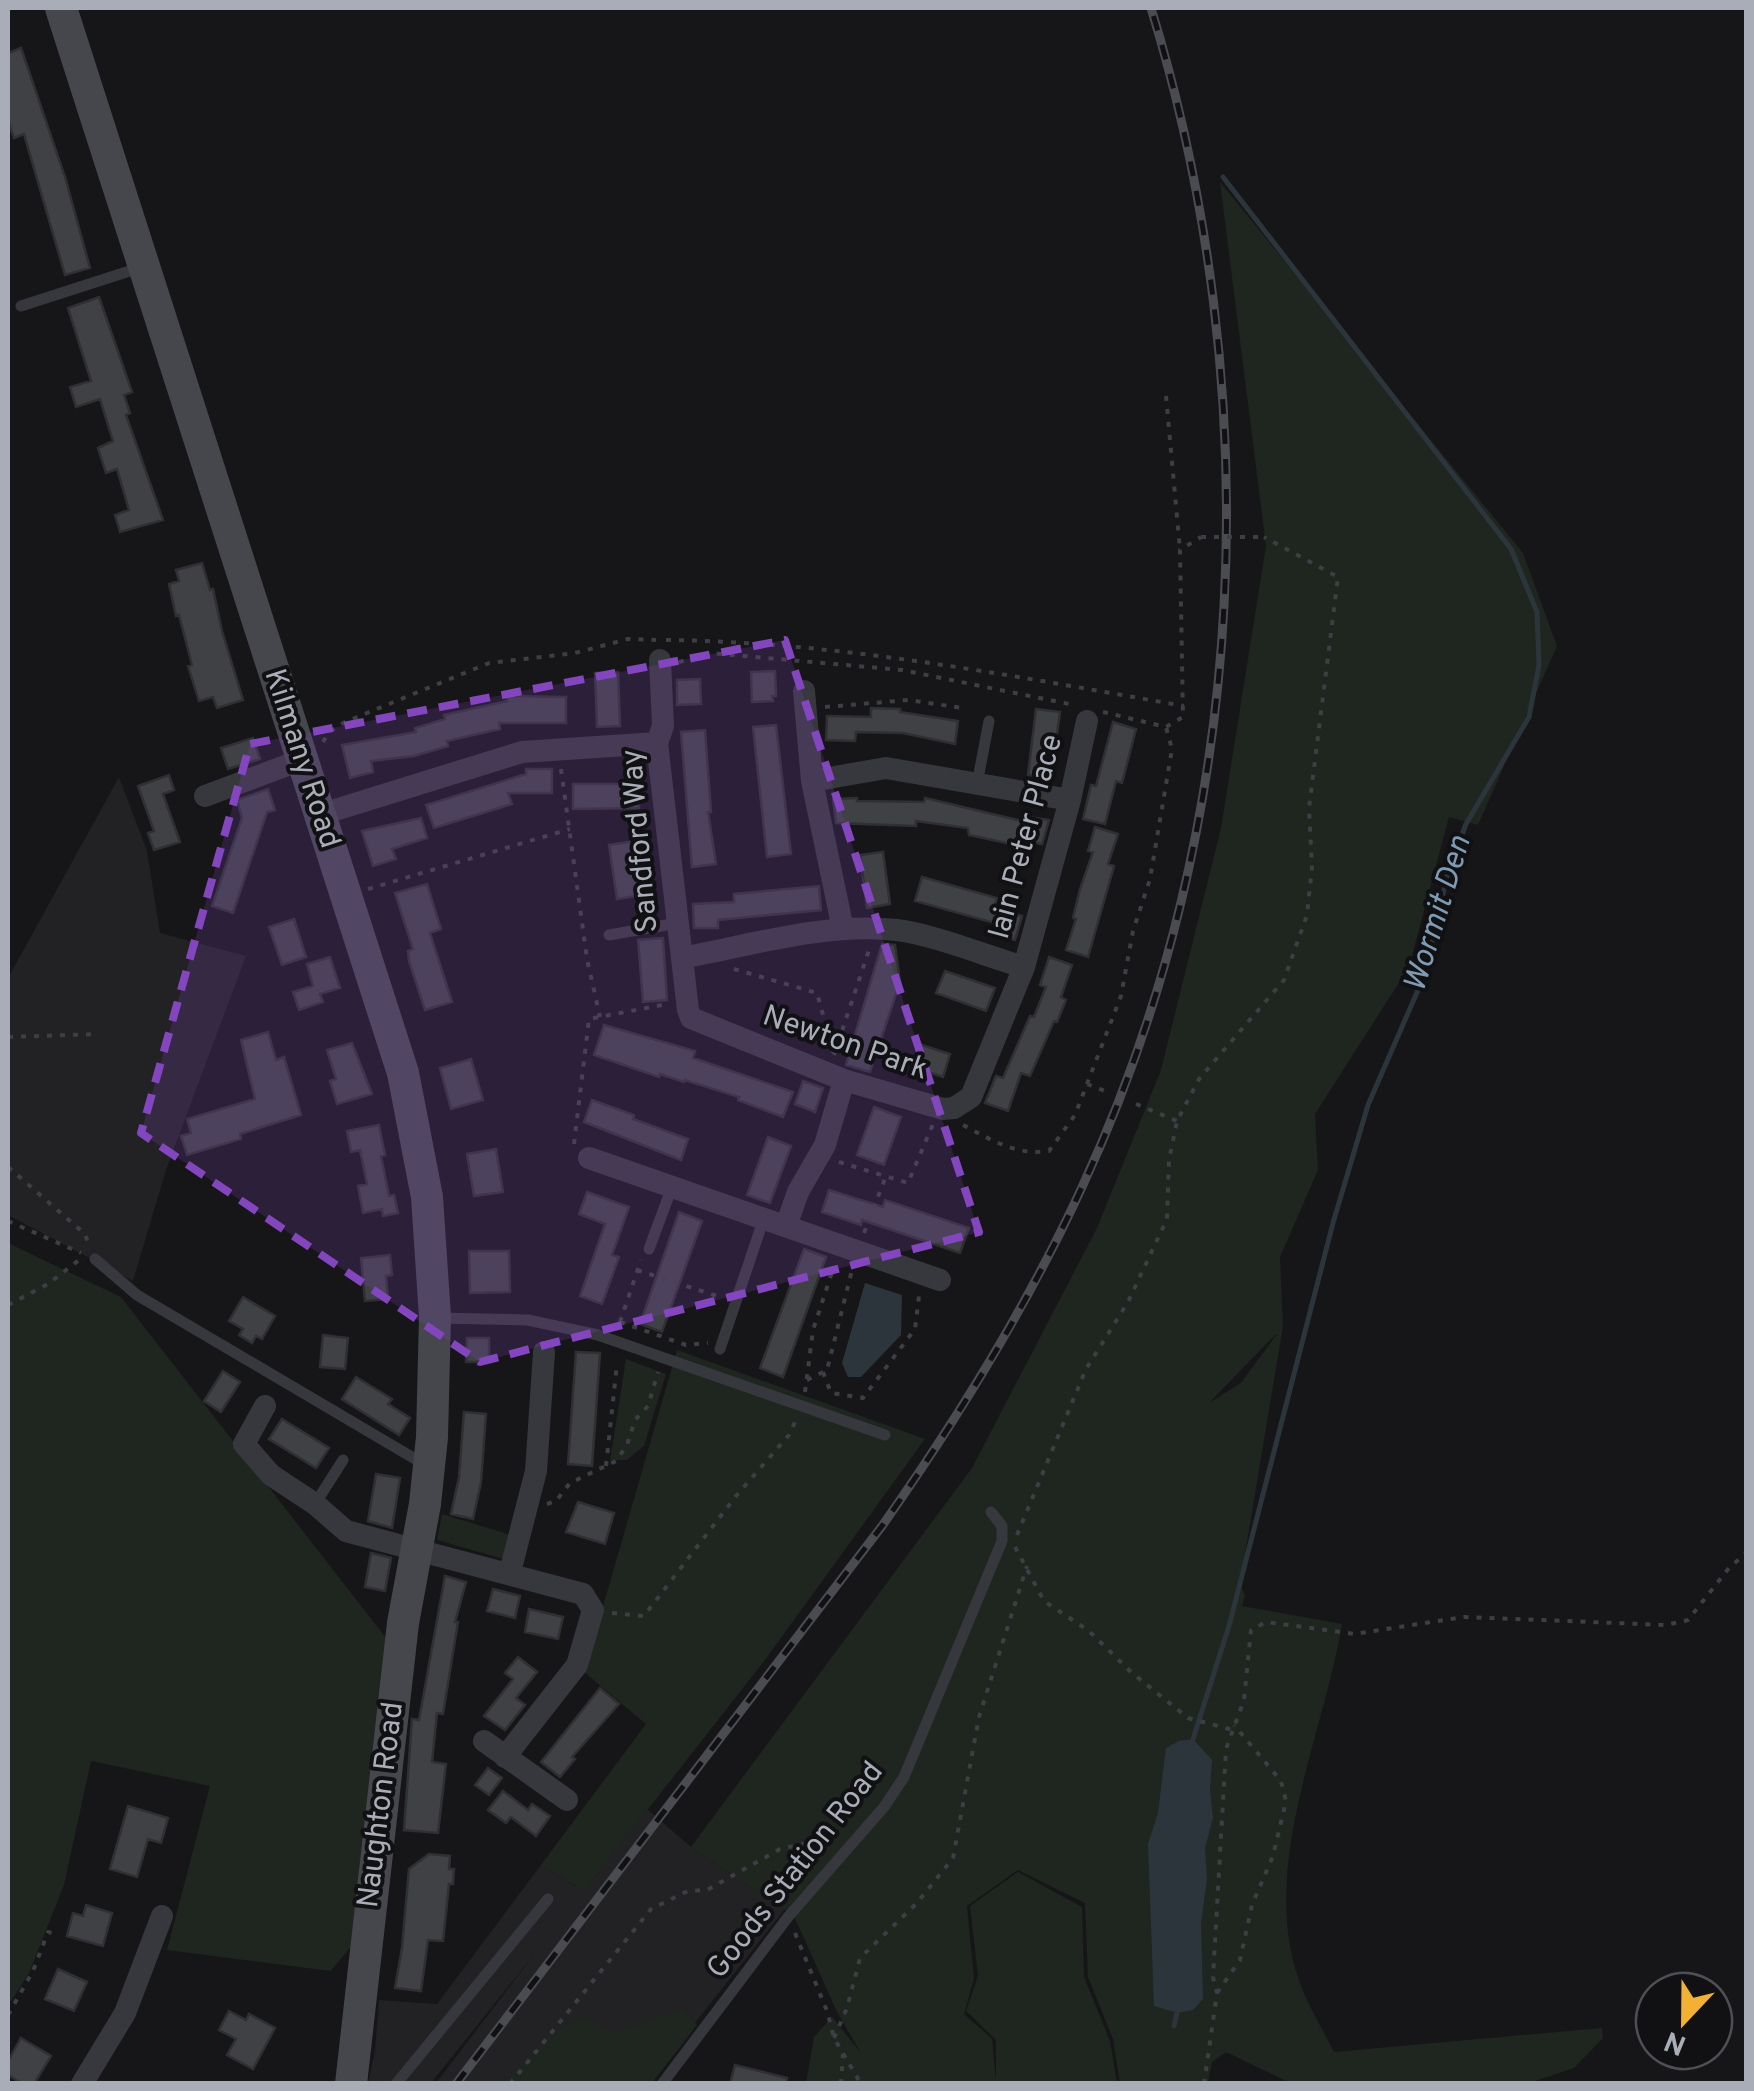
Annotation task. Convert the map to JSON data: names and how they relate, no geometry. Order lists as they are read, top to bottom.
{
  "streets": {
    "main road": ["Kilmany Road", "Naughton Road"],
    "street": ["Iain Peter Place", "Sandford Way", "Newton Park"],
    "lane": ["Goods Station Road"]
  },
  "crossings": [
    ["Kilmany Road", "Naughton Road"],
    ["Iain Peter Place", "Newton Park"]
  ],
  "water": ["Wormit Den"],
  "north": "bottom"
}
